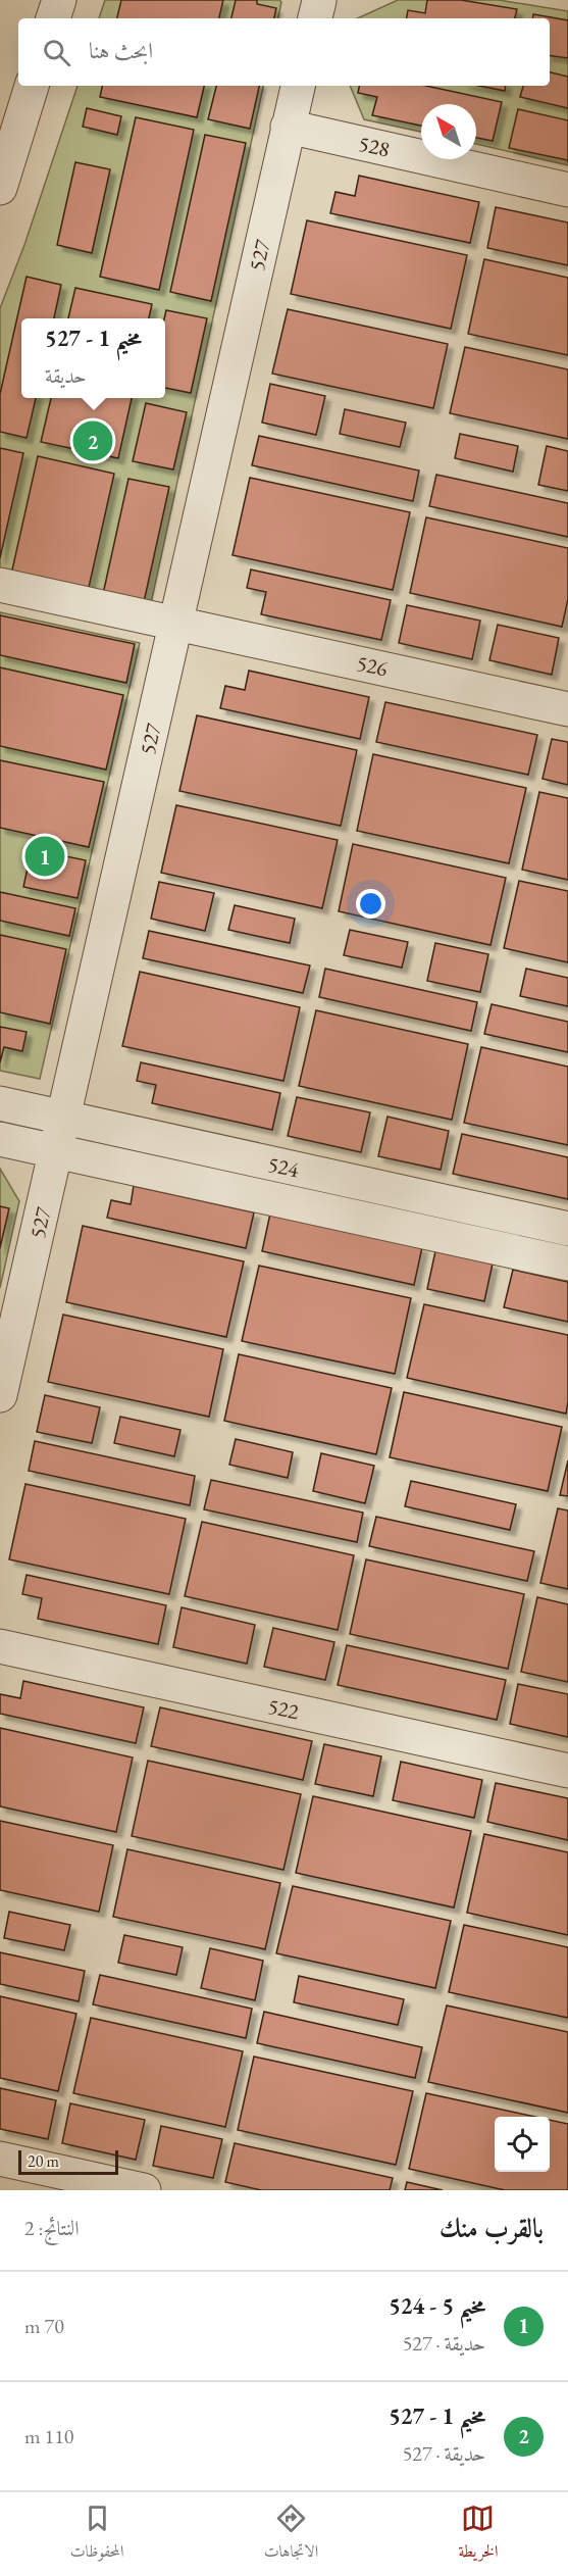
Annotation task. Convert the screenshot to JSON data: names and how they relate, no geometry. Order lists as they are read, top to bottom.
{
  "streets": {
    "street": [
      "528",
      "527",
      "526",
      "524",
      "522"
    ]
  },
  "crossings": [
    ["528", "527"],
    ["527", "526"],
    ["527", "524"]
  ],
  "scale_bar": "20 m",
  "north": "top left",
  "page": {
    "search": "ابحث هنا",
    "popup": ["مخيم 1 - 527", "حديقة"],
    "pins": ["2", "1"],
    "scale": "20 m",
    "heading": ["بالقرب منك", "النتائج: 2"],
    "list": [
      {
        "mark": "1",
        "name": "مخيم 5 - 524",
        "note": "حديقة · 527",
        "value": "70 m"
      },
      {
        "mark": "2",
        "name": "مخيم 1 - 527",
        "note": "حديقة · 527",
        "value": "110 m"
      }
    ],
    "nav": ["الخريطة", "الاتجاهات", "المحفوظات"]
  }
}
